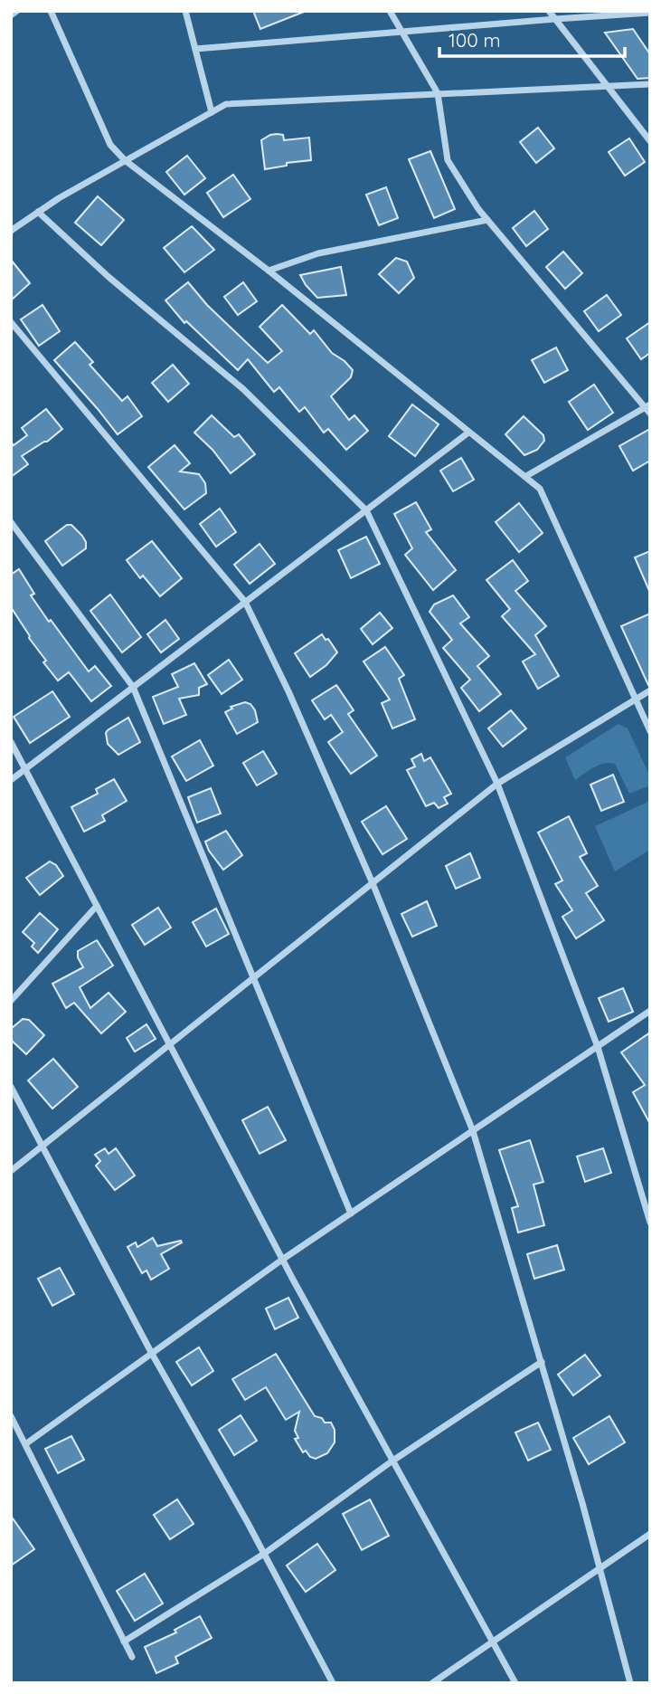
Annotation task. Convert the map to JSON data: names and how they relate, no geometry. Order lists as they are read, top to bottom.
{
  "scale_bar": "100 m"
}
